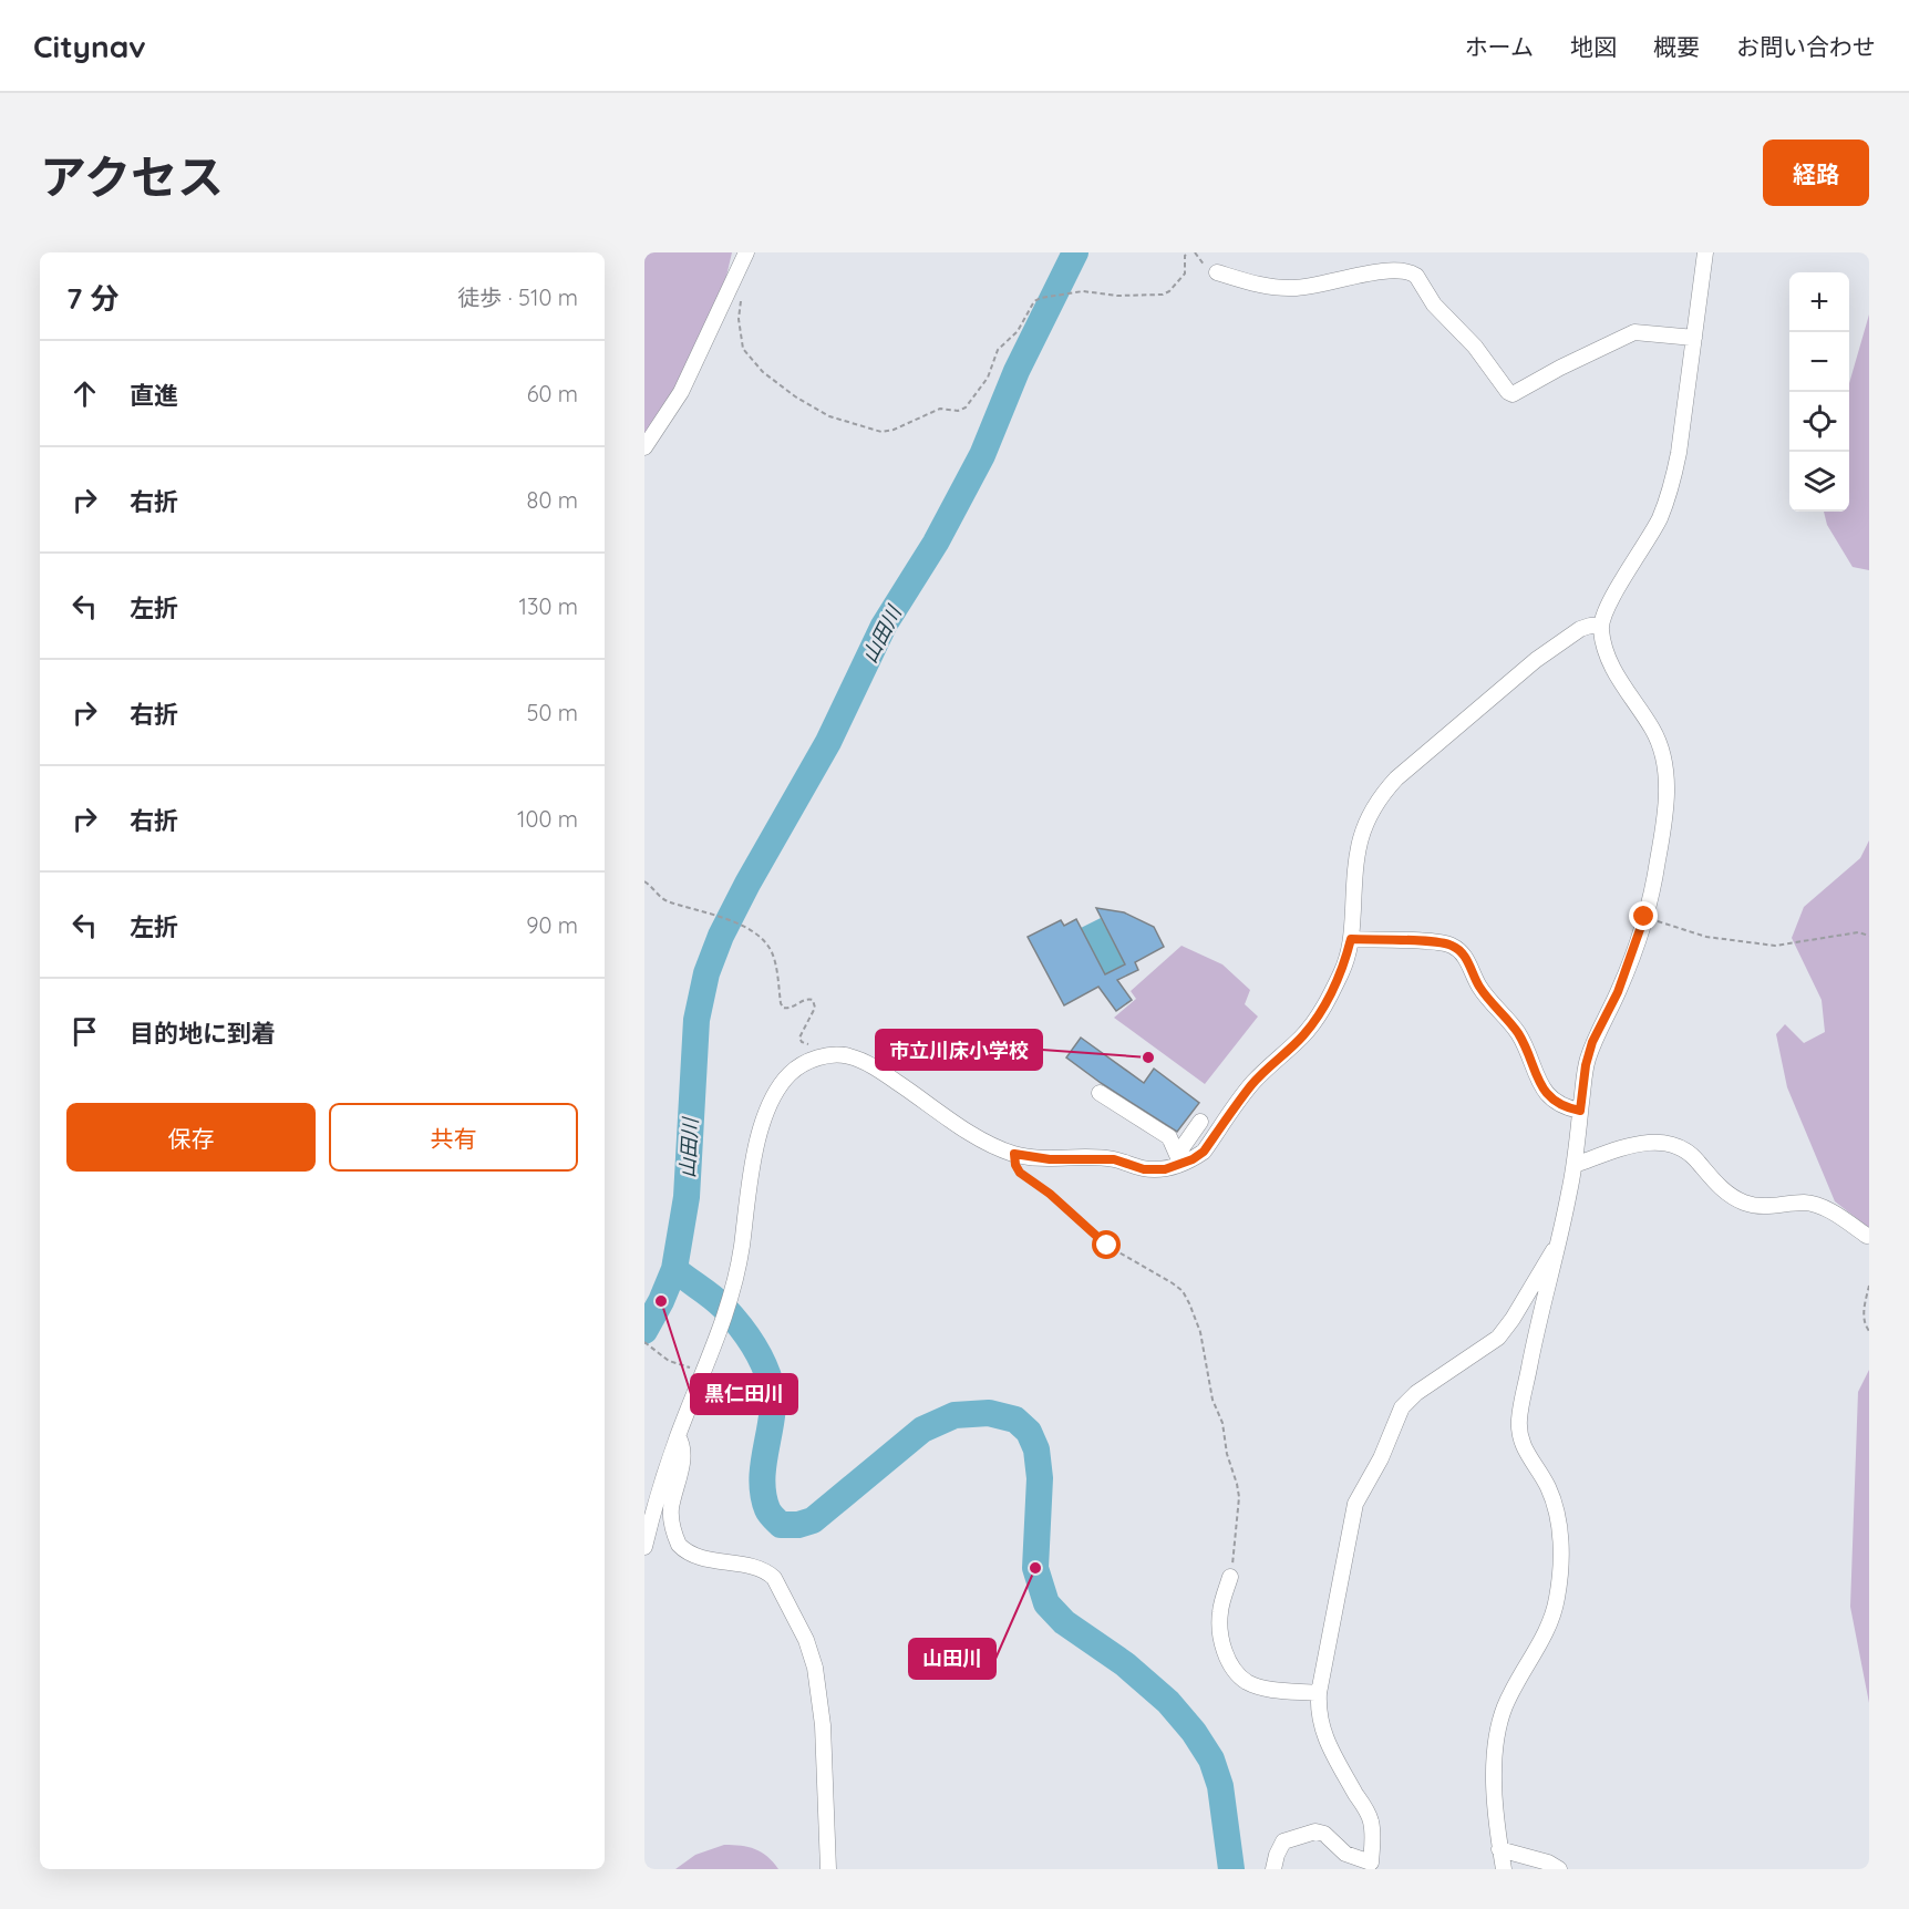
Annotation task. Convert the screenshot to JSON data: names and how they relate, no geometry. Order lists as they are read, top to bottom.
{
  "water": ["山田川"],
  "places": ["市立川床小学校", "黒仁田川", "山田川"],
  "page": {
    "header": "Citynav",
    "nav": [
      "ホーム",
      "地図",
      "概要",
      "お問い合わせ"
    ],
    "title": "アクセス",
    "buttons": [
      "経路",
      ["保存", "共有"]
    ],
    "heading": ["7 分", "徒歩 · 510 m"],
    "map_buttons": ["+", "−"],
    "list": [
      ["直進", "60 m"],
      ["右折", "80 m"],
      ["左折", "130 m"],
      ["右折", "50 m"],
      ["右折", "100 m"],
      ["左折", "90 m"],
      "目的地に到着"
    ]
  }
}
